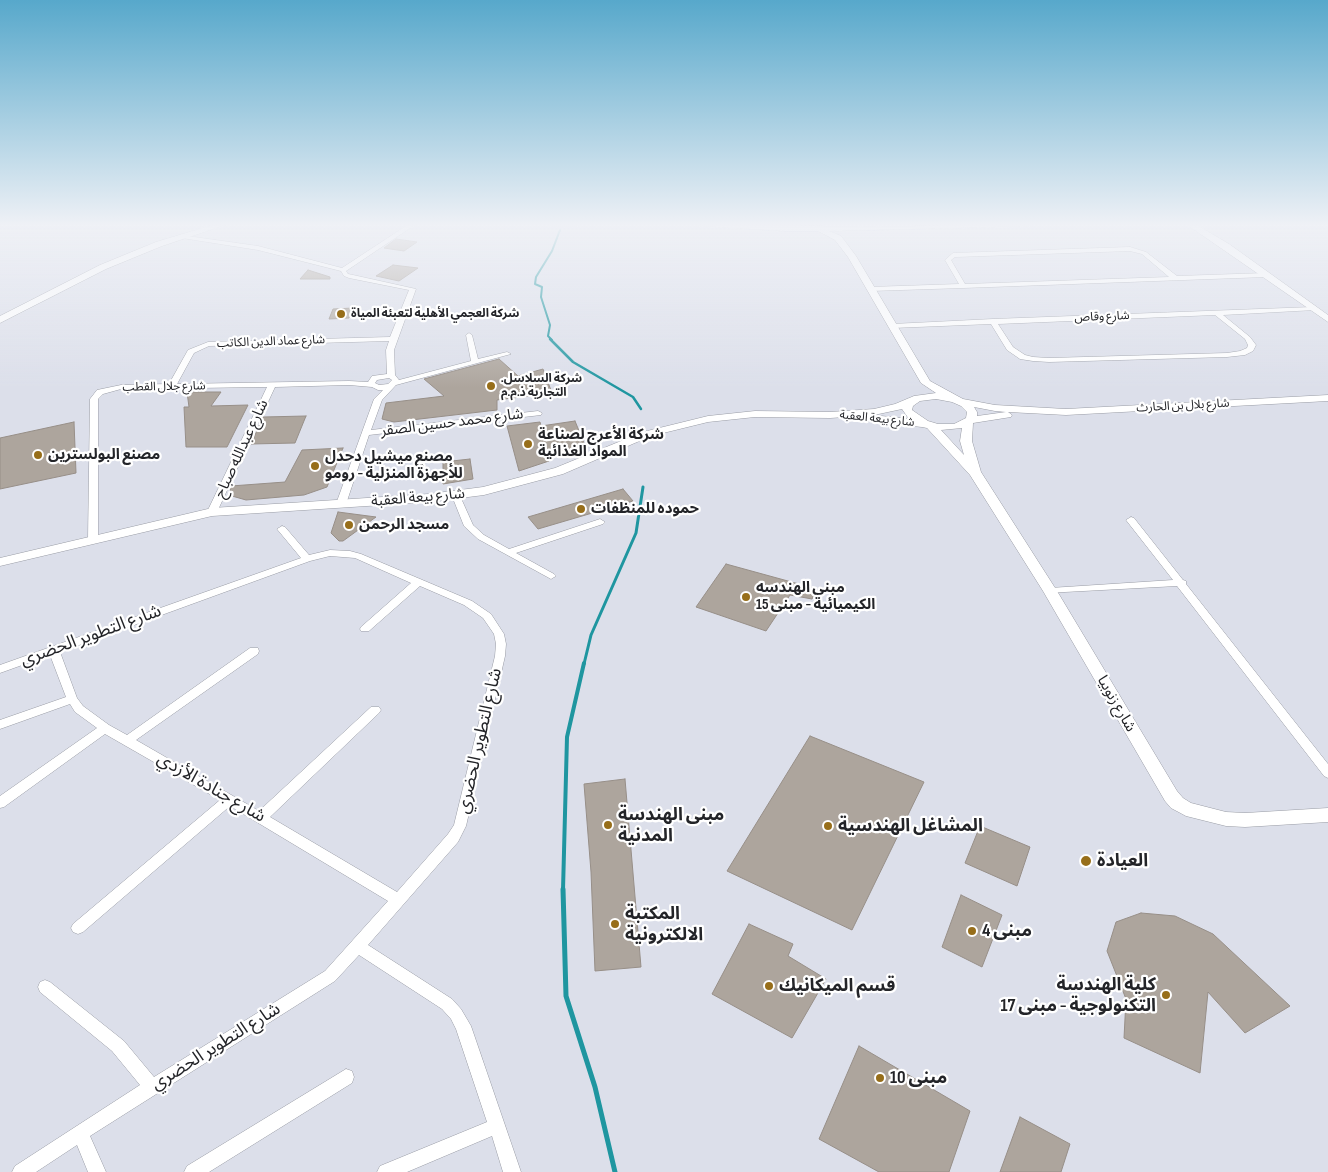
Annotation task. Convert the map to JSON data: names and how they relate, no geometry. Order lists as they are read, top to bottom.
{
  "streets": {
    "street": [
      "شارع وقاص",
      "شارع عماد الدين الكاتب",
      "شارع جلال القطب",
      "شارع بلال بن الحارث",
      "شارع بيعة العقبة",
      "شارع محمد حسين الصقر",
      "شارع عبدالله صباح",
      "شارع التطوير الحضري",
      "شارع زنوبيا",
      "شارع جنادة الأزدي"
    ]
  },
  "crossings": [
    ["شارع عماد الدين الكاتب", "شارع جلال القطب"],
    ["شارع جلال القطب", "شارع بيعة العقبة"],
    ["شارع جلال القطب", "شارع عبدالله صباح"],
    ["شارع بلال بن الحارث", "شارع بيعة العقبة"],
    ["شارع بلال بن الحارث", "شارع زنوبيا"],
    ["شارع بيعة العقبة", "شارع عبدالله صباح"],
    ["شارع بيعة العقبة", "شارع زنوبيا"],
    ["شارع التطوير الحضري", "شارع جنادة الأزدي"]
  ],
  "places": [
    "شركة العجمي الأهلية لتعبئة المياة",
    ".شركة السلاسل التجارية ذ.م.م",
    "شركة الأعرج لصناعة المواد الغذائية",
    "مصنع البولسترين",
    "مصنع ميشيل دحدل للأجهزة المنزلية - رومو",
    "حموده للمنظفات",
    "مسجد الرحمن",
    "مبنى الهندسه الكيميائية - مبنى 15",
    "مبنى الهندسة المدنية",
    "المشاغل الهندسية",
    "العيادة",
    "المكتبة الالكترونية",
    "مبنى 4",
    "قسم الميكانيك",
    "كلية الهندسة التكنولوجية - مبنى 17",
    "مبنى 10"
  ]
}
